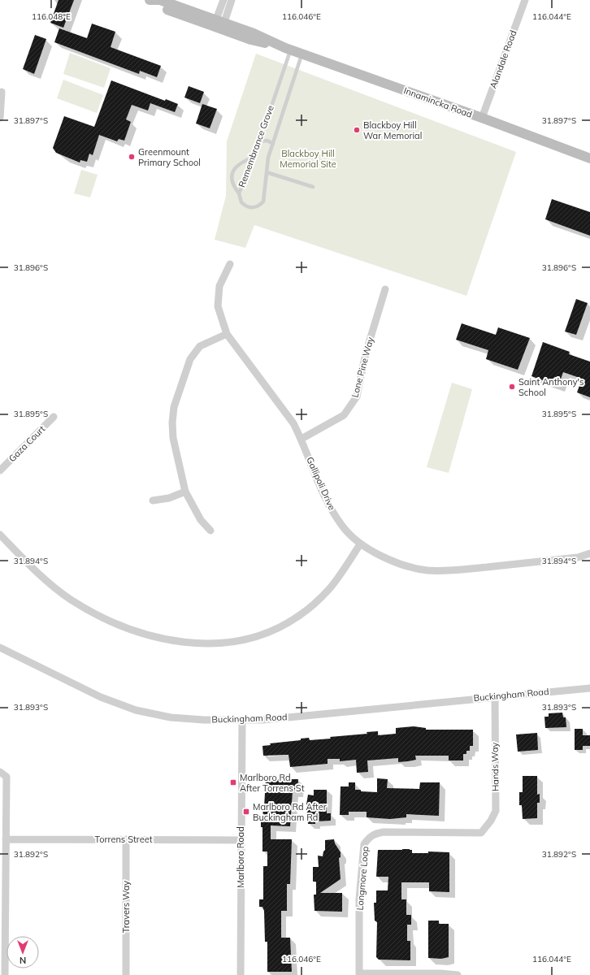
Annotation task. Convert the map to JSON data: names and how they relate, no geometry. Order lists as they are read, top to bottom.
{
  "streets": {
    "main road": ["Innamincka Road"],
    "street": [
      "Alandale Road",
      "Lone Pine Way",
      "Gaza Court",
      "Gallipoli Drive",
      "Buckingham Road",
      "Hands Way",
      "Torrens Street",
      "Marlboro Road",
      "Longmore Loop",
      "Travers Way"
    ],
    "lane": ["Remembrance Grove"]
  },
  "crossings": [
    ["Alandale Road", "Innamincka Road"],
    ["Innamincka Road", "Remembrance Grove"],
    ["Lone Pine Way", "Gallipoli Drive"],
    ["Buckingham Road", "Hands Way"],
    ["Buckingham Road", "Marlboro Road"],
    ["Hands Way", "Longmore Loop"],
    ["Torrens Street", "Marlboro Road"],
    ["Torrens Street", "Travers Way"]
  ],
  "parks": ["Blackboy Hill Memorial Site"],
  "places": {
    "other": ["Blackboy Hill War Memorial", "Greenmount Primary School", "Saint Anthony's School"],
    "transit": ["Marlboro Rd After Torrens St", "Marlboro Rd After Buckingham Rd"]
  },
  "north": "bottom",
  "coordinates": [
    "116.048°E",
    "116.046°E",
    "116.044°E",
    "31.897°S",
    "31.896°S",
    "31.895°S",
    "31.894°S",
    "31.893°S",
    "31.892°S"
  ]
}
